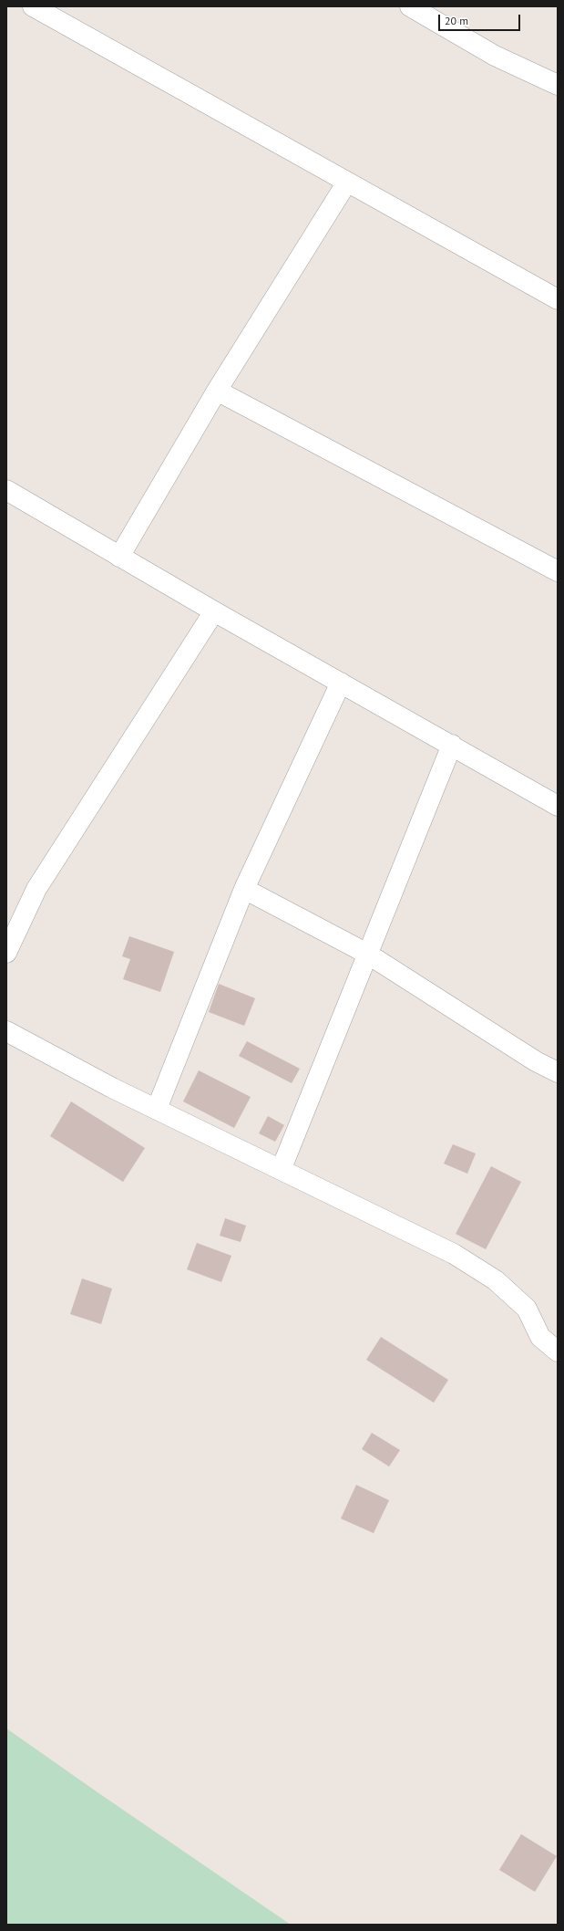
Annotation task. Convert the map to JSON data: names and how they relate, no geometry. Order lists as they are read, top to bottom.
{
  "scale_bar": "20 m"
}
